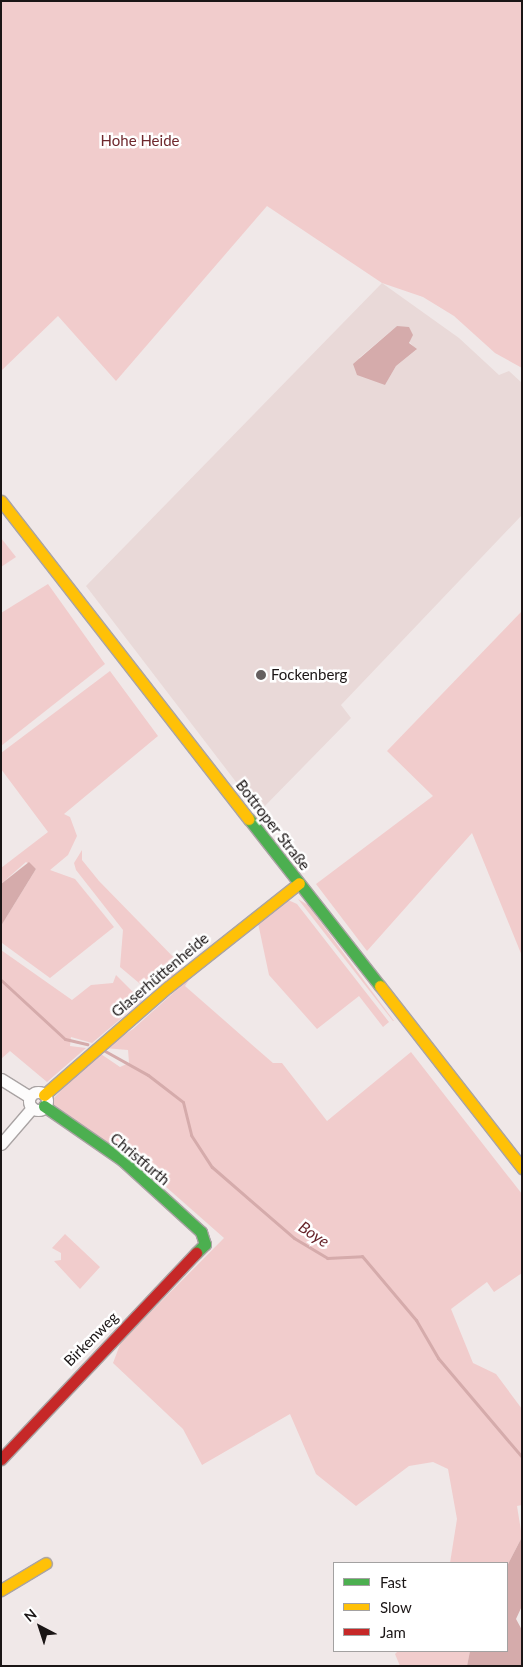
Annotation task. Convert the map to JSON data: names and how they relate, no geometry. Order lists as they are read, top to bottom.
{
  "streets": {
    "street": [
      "Bottroper Straße",
      "Glaserhüttenheide",
      "Christfurth",
      "Birkenweg"
    ]
  },
  "crossings": [
    ["Bottroper Straße", "Glaserhüttenheide"],
    ["Glaserhüttenheide", "Christfurth"],
    ["Christfurth", "Birkenweg"]
  ],
  "water": ["Boye"],
  "parks": ["Hohe Heide"],
  "places": ["Fockenberg"],
  "legend": ["Fast", "Slow", "Jam"],
  "north": "top left"
}
